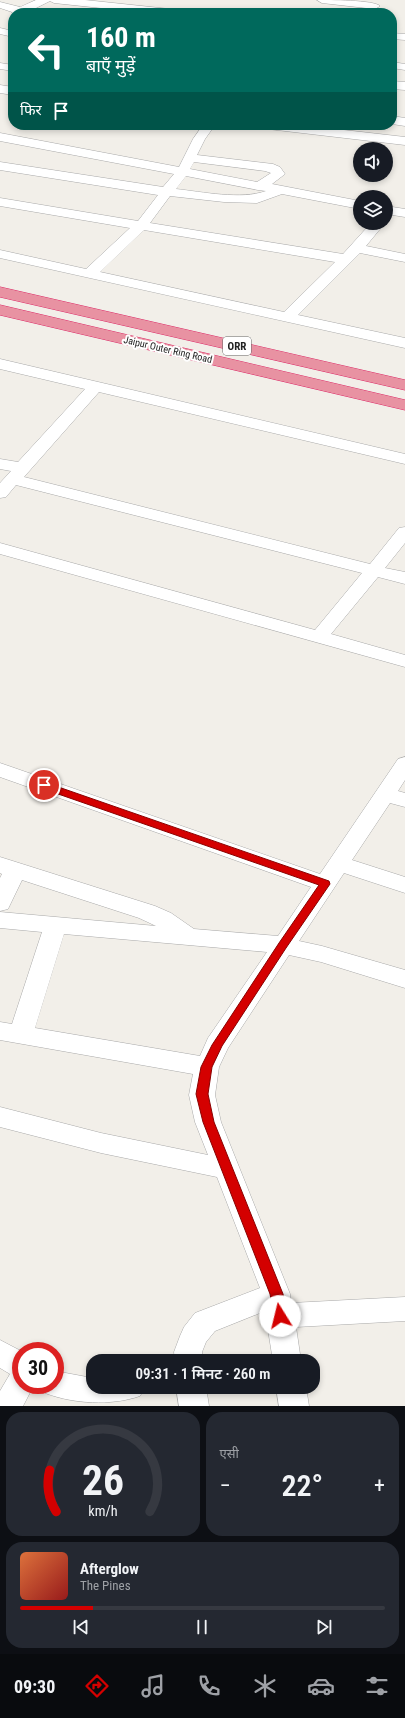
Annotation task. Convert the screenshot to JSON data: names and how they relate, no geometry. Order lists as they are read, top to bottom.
{
  "streets": {
    "highway": ["ORR", "Jaipur Outer Ring Road"]
  },
  "page": {
    "turn": ["160 m", "बाएँ मुड़ें"],
    "then": "फिर",
    "limit": "30",
    "trip": "09:31 · 1 मिनट · 260 m",
    "tile": "एसी",
    "heat": ["−", "22°", "+"],
    "song": ["Afterglow", "The Pines"],
    "tabs": "09:30",
    "gauge": ["26", "km/h"]
  }
}
